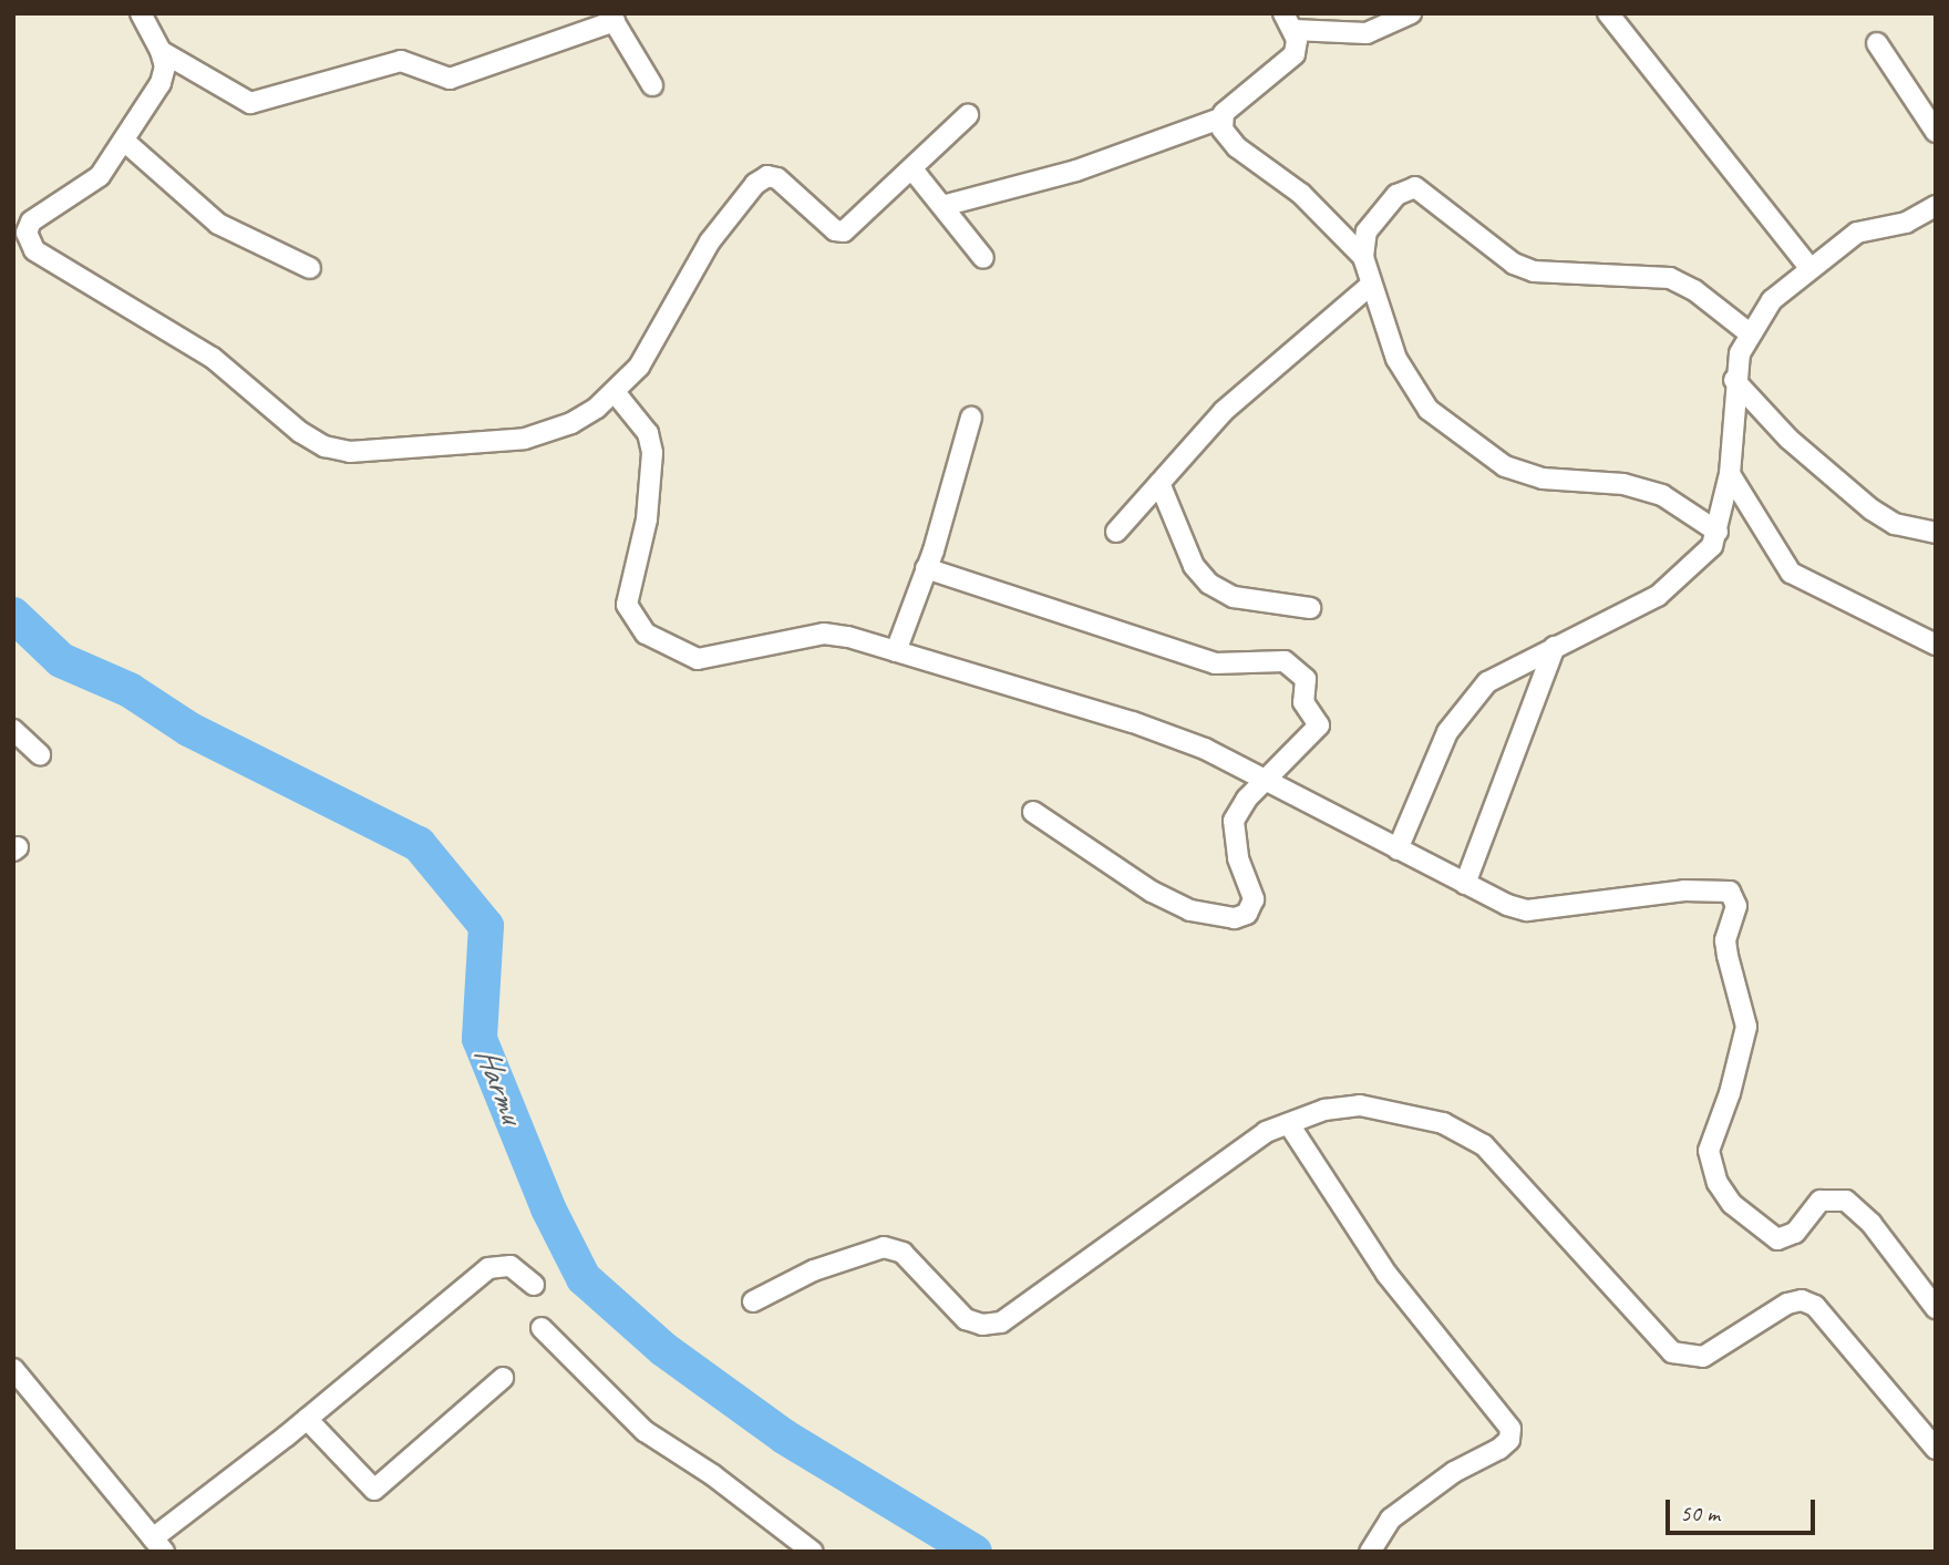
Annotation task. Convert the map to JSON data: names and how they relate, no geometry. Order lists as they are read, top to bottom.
{
  "water": ["Harmu"],
  "scale_bar": "50 m"
}
